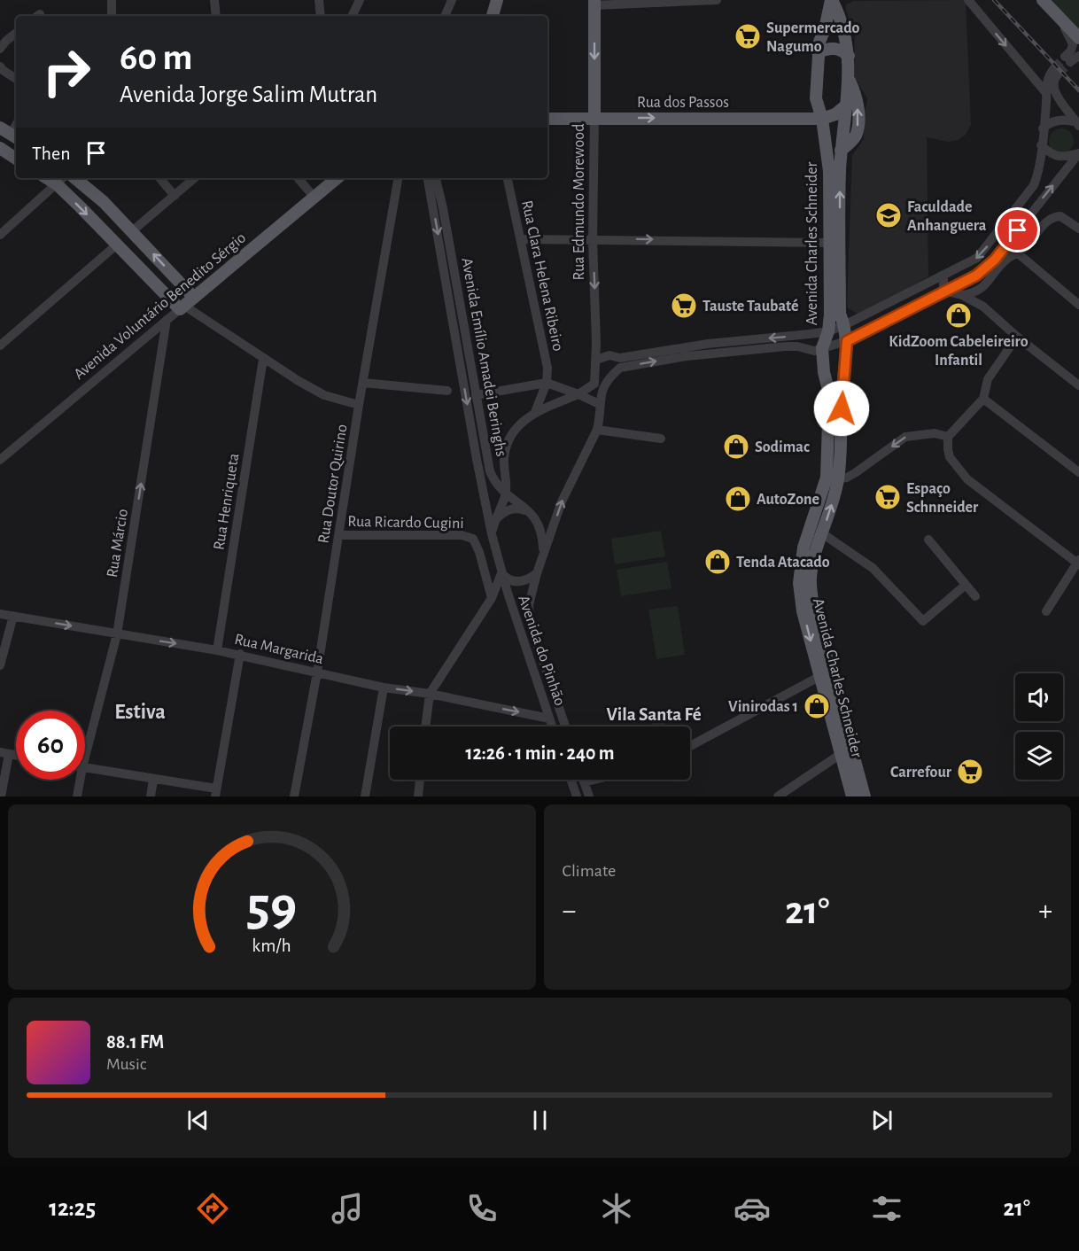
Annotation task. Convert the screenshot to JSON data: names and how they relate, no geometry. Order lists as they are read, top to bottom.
{
  "streets": {
    "main road": [
      "Rua dos Passos",
      "Rua Edmundo Morewood",
      "Avenida Charles Schneider",
      "Avenida Voluntário Benedito Sérgio"
    ],
    "street": [
      "Rua Clara Helena Ribeiro",
      "Avenida Emílio Amadei Beringhs",
      "Rua Doutor Quirino",
      "Rua Henriqueta",
      "Rua Ricardo Cugini",
      "Rua Márcio",
      "Rua Margarida",
      "Avenida do Pinhão"
    ]
  },
  "crossings": [
    ["Rua dos Passos", "Rua Edmundo Morewood"],
    ["Rua dos Passos", "Avenida Charles Schneider"],
    ["Avenida Voluntário Benedito Sérgio", "Rua Márcio"],
    ["Avenida Emílio Amadei Beringhs", "Avenida do Pinhão"],
    ["Rua Doutor Quirino", "Rua Ricardo Cugini"],
    ["Rua Doutor Quirino", "Rua Margarida"],
    ["Rua Henriqueta", "Rua Margarida"],
    ["Rua Márcio", "Rua Margarida"],
    ["Rua Margarida", "Avenida do Pinhão"]
  ],
  "one_way": [
    "Rua dos Passos",
    "Rua Edmundo Morewood",
    "Rua Márcio",
    "Rua Margarida"
  ],
  "districts": ["Estiva", "Vila Santa Fé"],
  "places": {
    "supermarket": [
      "Supermercado Nagumo",
      "Tauste Taubaté",
      "Espaço Schnneider",
      "Carrefour"
    ],
    "school or university": ["Faculdade Anhanguera"],
    "shop": [
      "KidZoom Cabeleireiro Infantil",
      "Sodimac",
      "AutoZone",
      "Tenda Atacado",
      "Vinirodas 1"
    ]
  },
  "page": {
    "turn": ["60 m", "Avenida Jorge Salim Mutran"],
    "then": "Then",
    "limit": "60",
    "trip": "12:26 · 1 min · 240 m",
    "tile": "Climate",
    "heat": ["−", "21°", "+"],
    "song": ["88.1 FM", "Music"],
    "tabs": ["12:25", "21°"],
    "gauge": ["59", "km/h"]
  }
}
